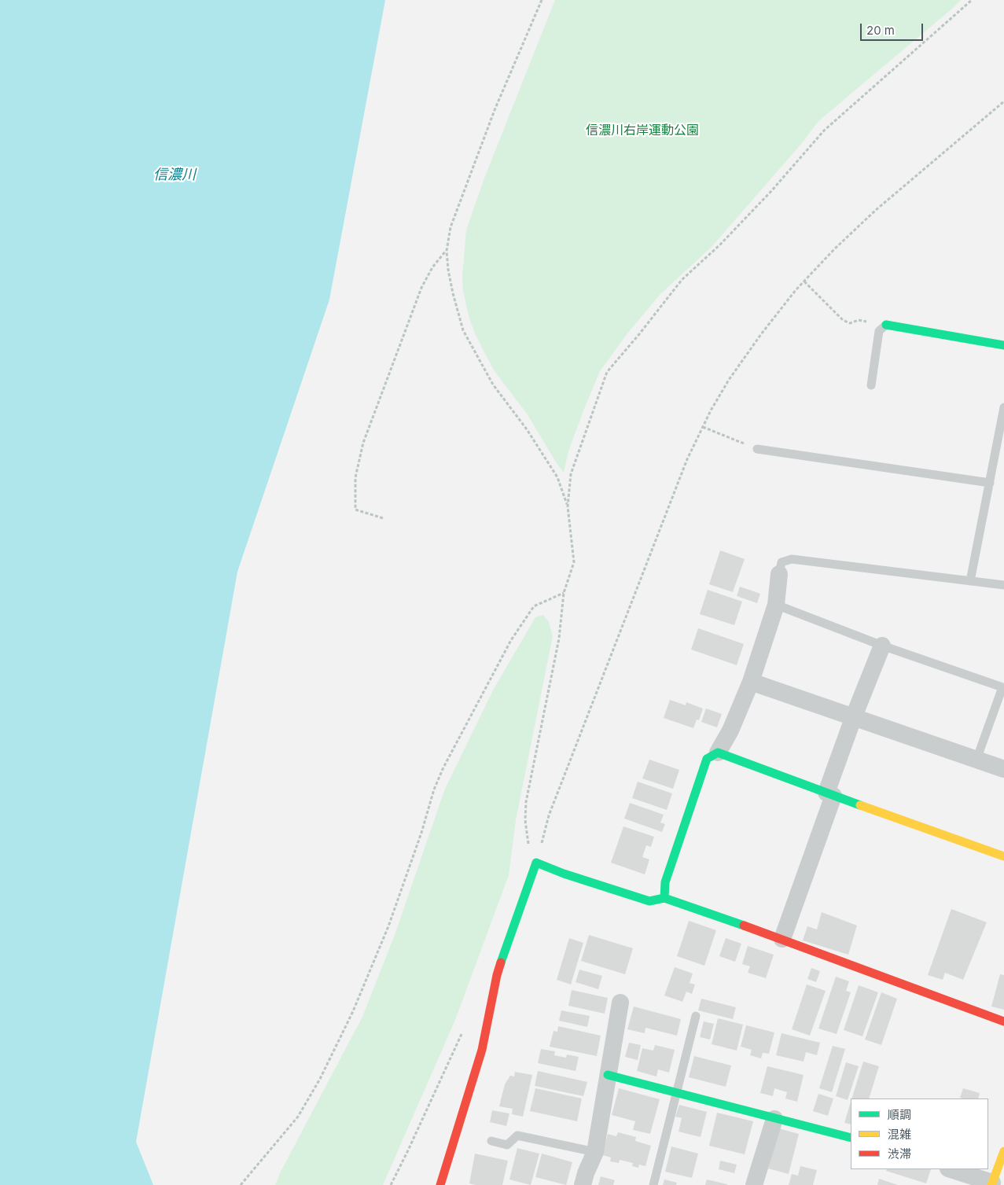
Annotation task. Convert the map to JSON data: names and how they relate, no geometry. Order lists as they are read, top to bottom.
{
  "water": ["信濃川"],
  "parks": ["信濃川右岸運動公園"],
  "legend": ["順調", "混雑", "渋滞"],
  "scale_bar": "20 m"
}
